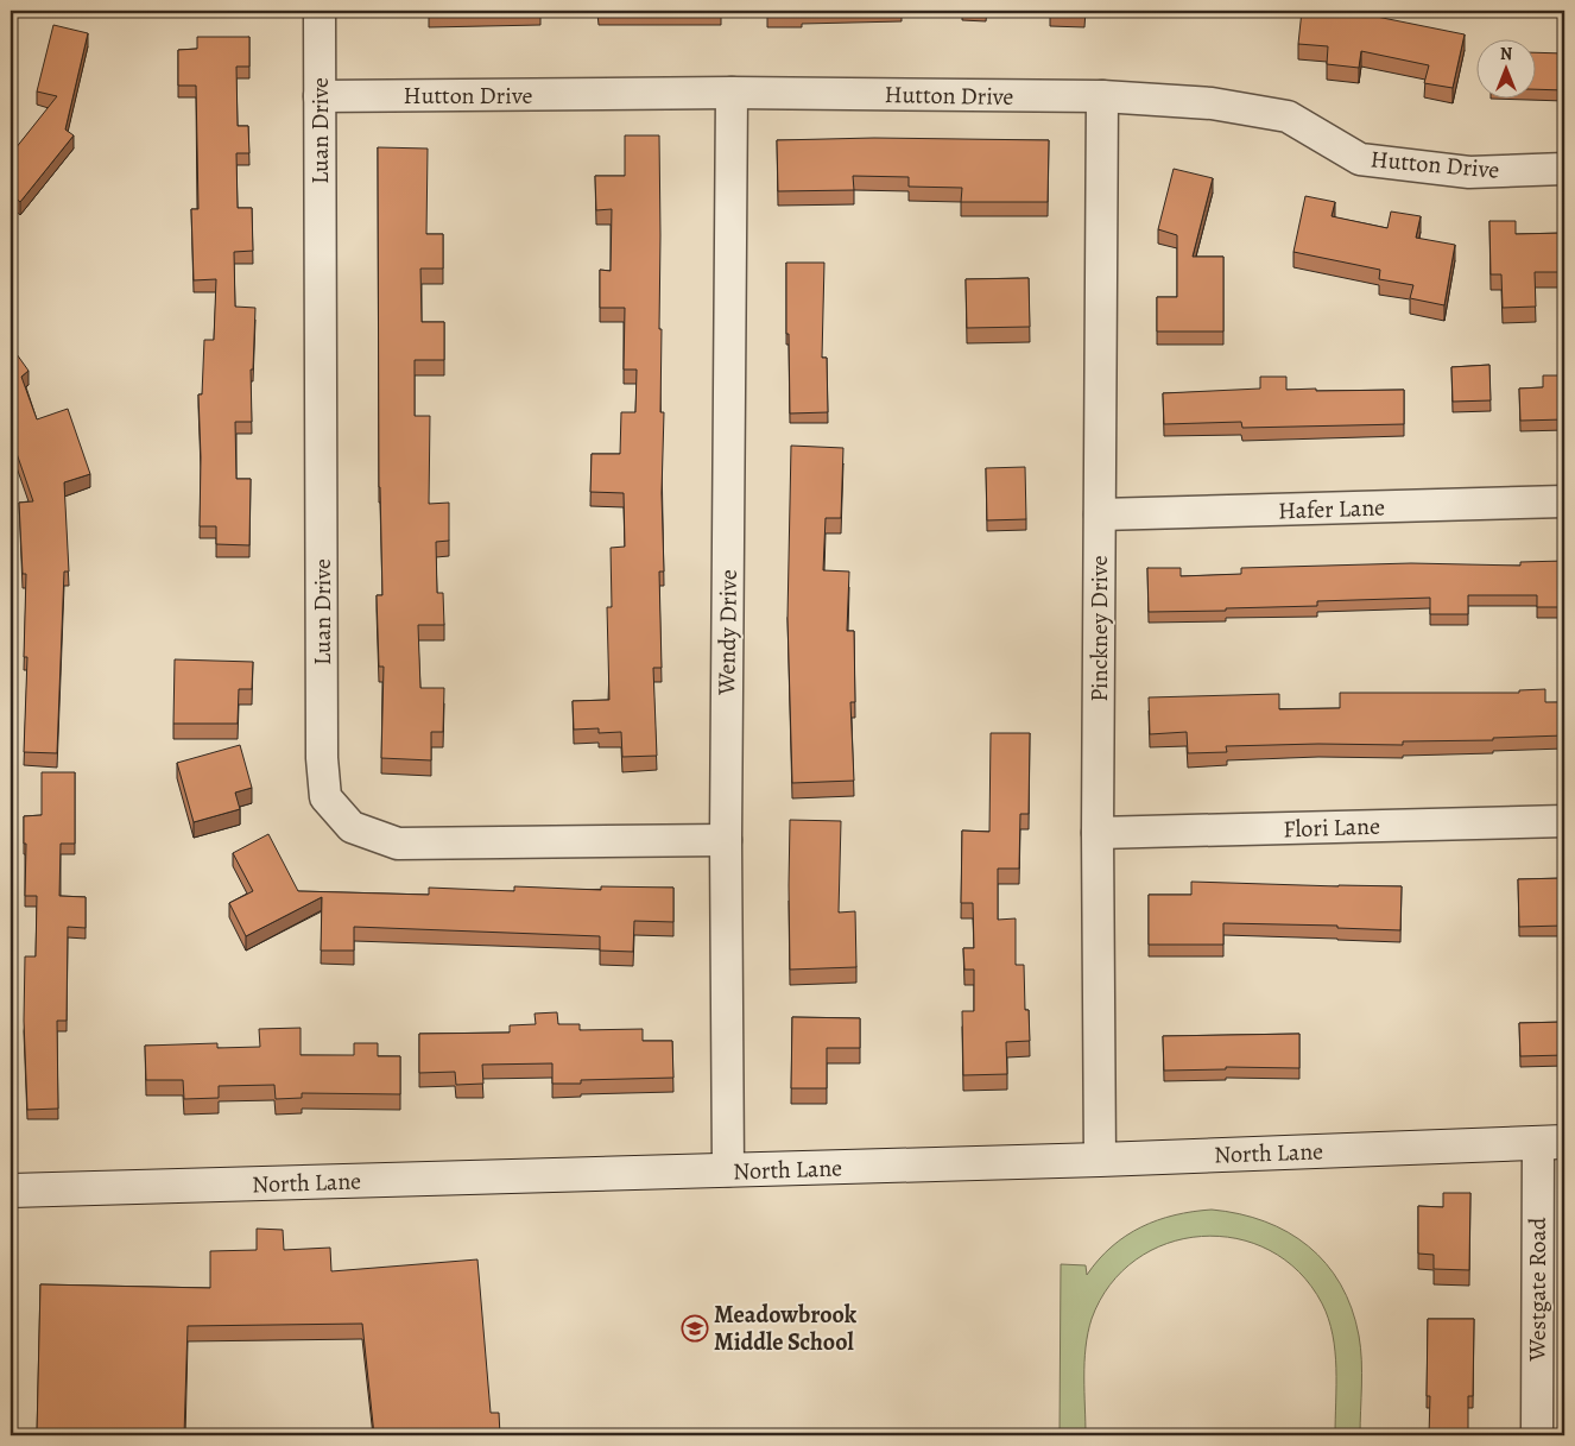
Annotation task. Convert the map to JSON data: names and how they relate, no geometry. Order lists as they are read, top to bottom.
{
  "streets": {
    "street": [
      "Hutton Drive",
      "Luan Drive",
      "Hafer Lane",
      "Pinckney Drive",
      "Wendy Drive",
      "Flori Lane",
      "North Lane",
      "Westgate Road"
    ]
  },
  "crossings": [
    ["Hutton Drive", "Luan Drive"],
    ["Hutton Drive", "Pinckney Drive"],
    ["Hutton Drive", "Wendy Drive"],
    ["Luan Drive", "Wendy Drive"],
    ["Hafer Lane", "Pinckney Drive"],
    ["Pinckney Drive", "Flori Lane"],
    ["Pinckney Drive", "North Lane"],
    ["Wendy Drive", "North Lane"],
    ["North Lane", "Westgate Road"]
  ],
  "places": {
    "school or university": ["Meadowbrook Middle School"]
  },
  "north": "top"
}
